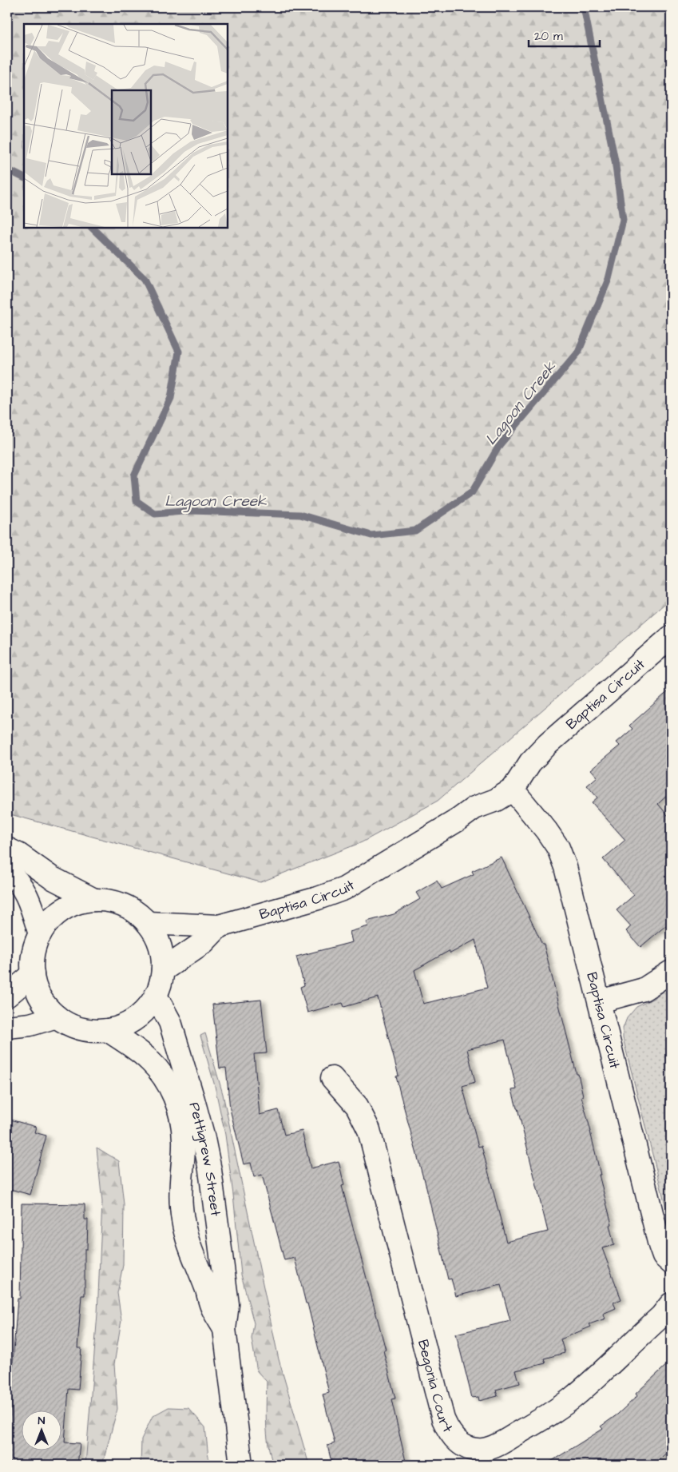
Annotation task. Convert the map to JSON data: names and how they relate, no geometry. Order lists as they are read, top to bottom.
{
  "streets": {
    "street": ["Baptisa Circuit", "Pettigrew Street", "Begonia Court"]
  },
  "crossings": [
    ["Baptisa Circuit", "Pettigrew Street"]
  ],
  "water": ["Lagoon Creek"],
  "scale_bar": "20 m",
  "north": "top"
}
